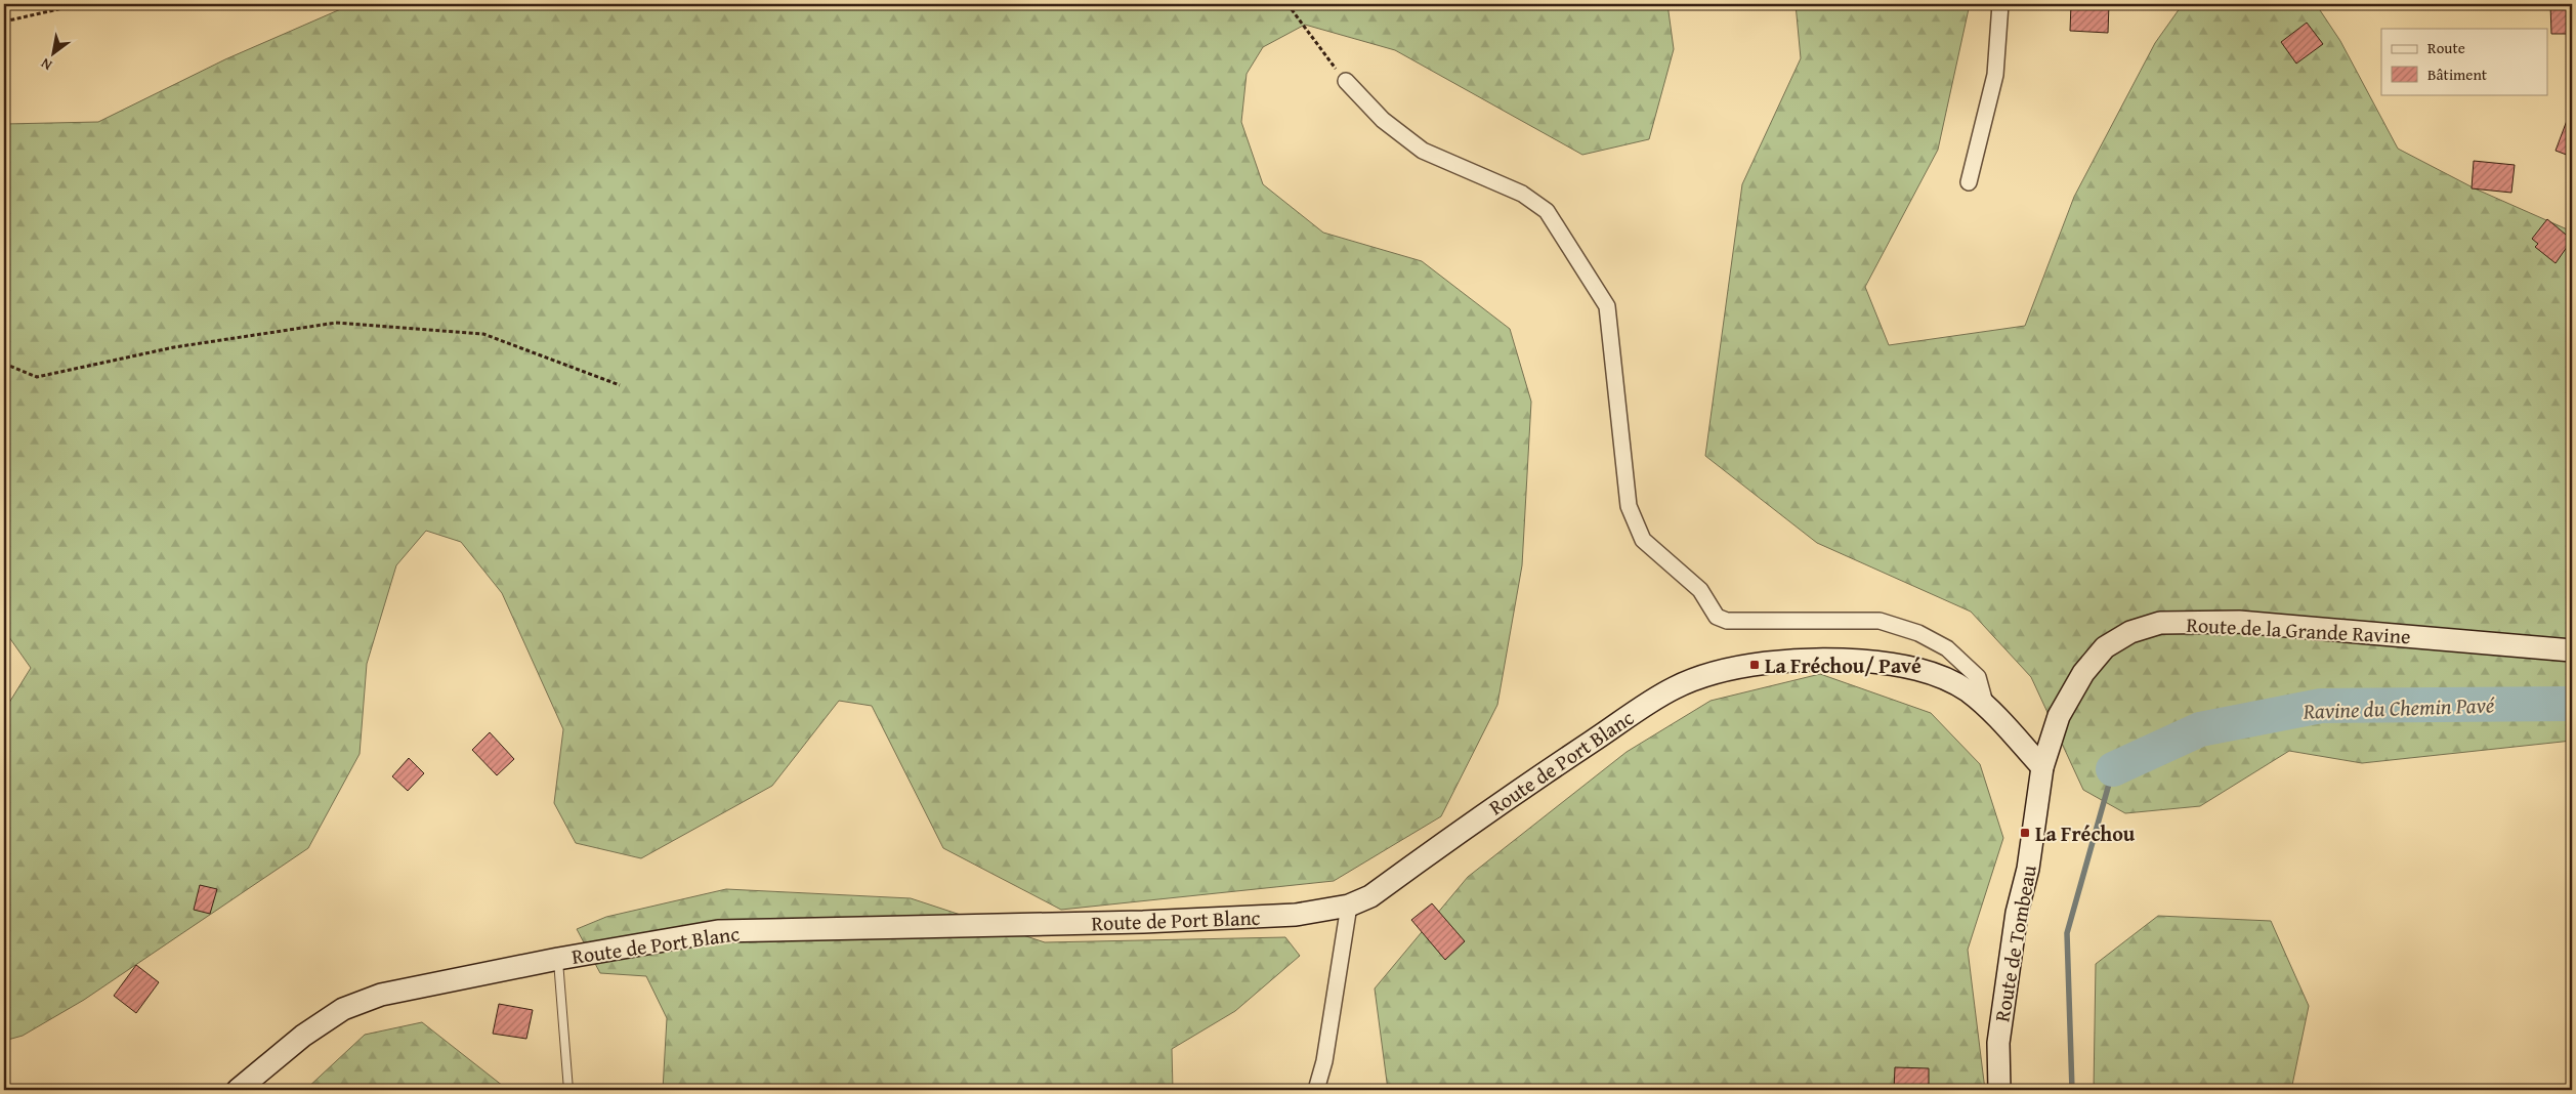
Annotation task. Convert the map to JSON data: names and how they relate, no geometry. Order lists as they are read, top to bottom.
{
  "streets": {
    "street": ["Route de la Grande Ravine", "Route de Port Blanc", "Route de Tombeau"]
  },
  "crossings": [
    ["Route de la Grande Ravine", "Route de Port Blanc"],
    ["Route de la Grande Ravine", "Route de Tombeau"],
    ["Route de Port Blanc", "Route de Tombeau"]
  ],
  "water": ["Ravine du Chemin Pavé"],
  "places": {
    "transit": ["La Fréchou/ Pavé", "La Fréchou"]
  },
  "legend": ["Route", "Bâtiment"],
  "north": "bottom left"
}
